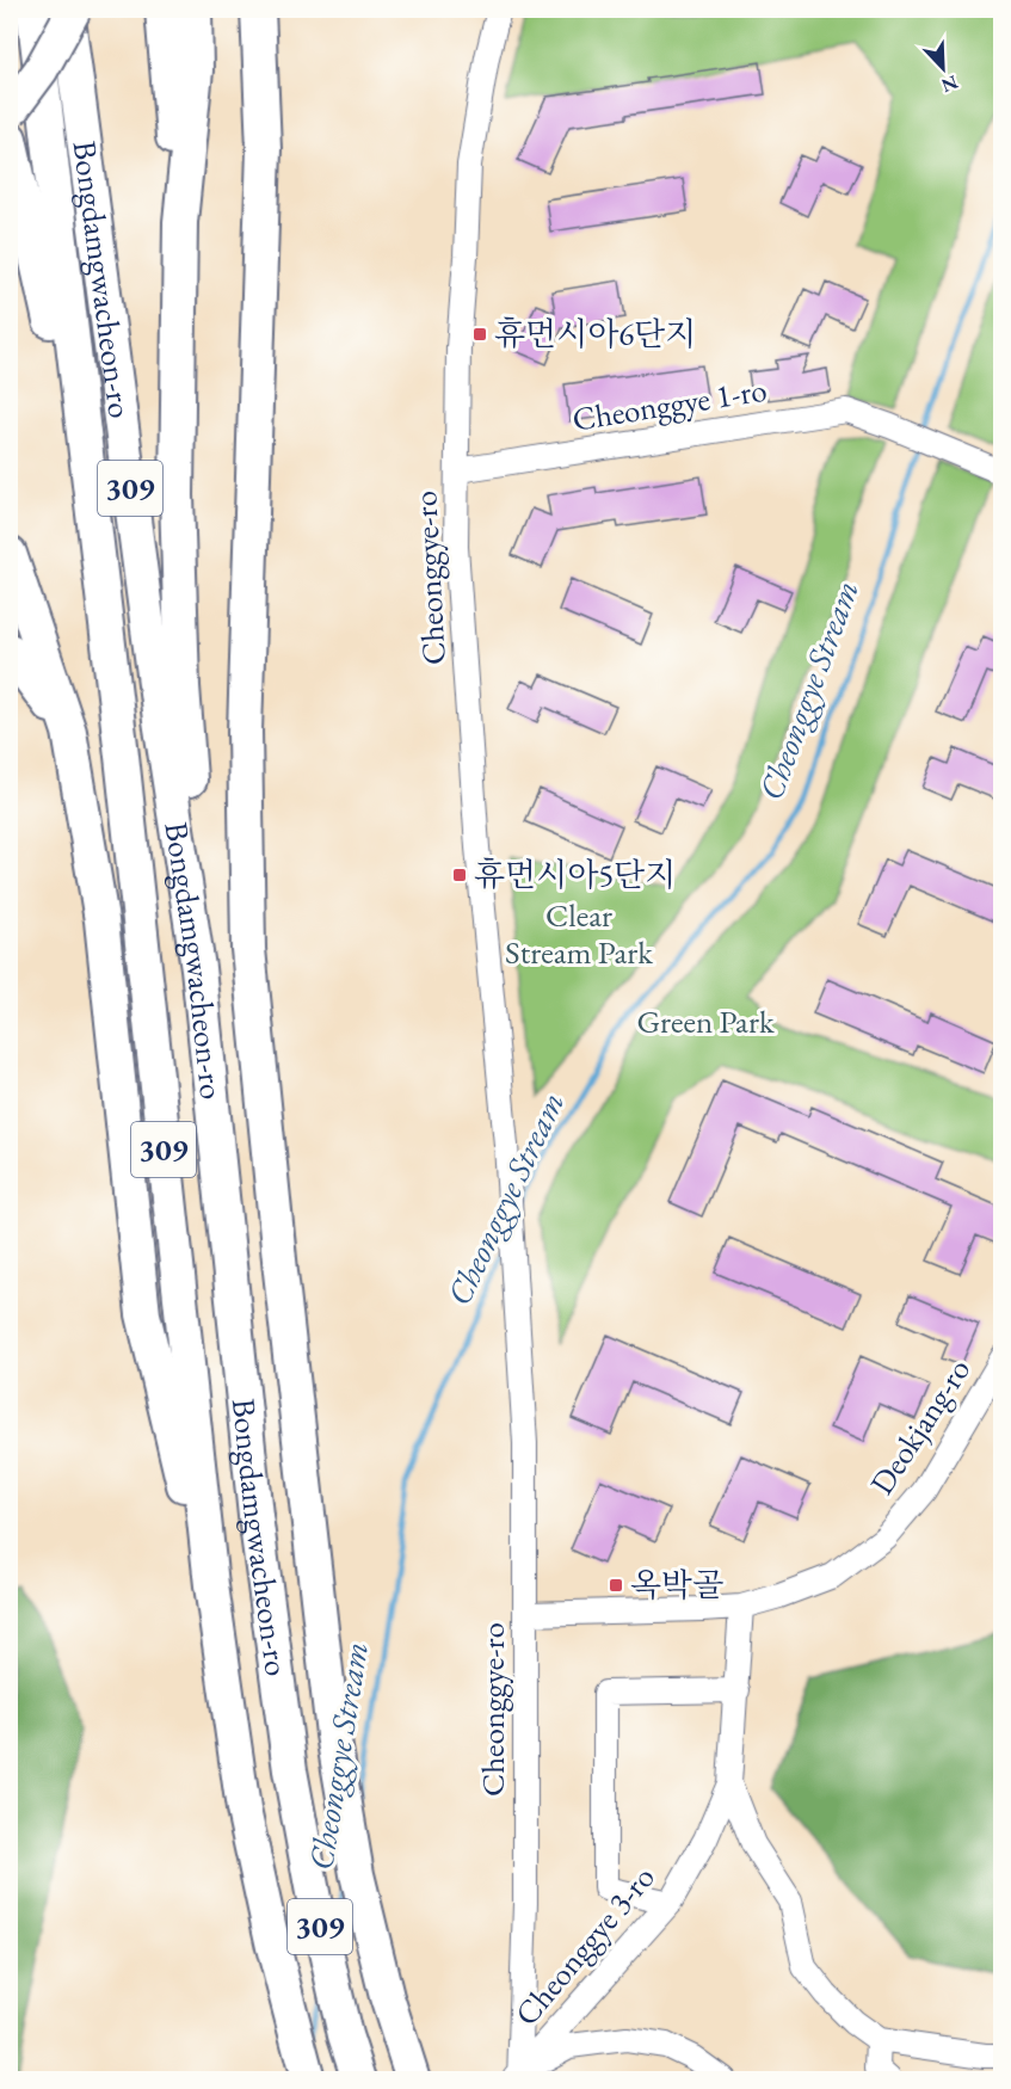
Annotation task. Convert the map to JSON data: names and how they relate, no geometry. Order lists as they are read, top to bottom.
{
  "streets": {
    "highway": ["Bongdamgwacheon-ro", "309"],
    "street": [
      "Cheonggye 1-ro",
      "Cheonggye-ro",
      "Deokjang-ro",
      "Cheonggye 3-ro"
    ]
  },
  "crossings": [
    ["Cheonggye 1-ro", "Cheonggye-ro"],
    ["Cheonggye-ro", "Deokjang-ro"],
    ["Cheonggye-ro", "Cheonggye 3-ro"],
    ["Deokjang-ro", "Cheonggye 3-ro"]
  ],
  "water": ["Cheonggye Stream"],
  "parks": ["Clear Stream Park", "Green Park"],
  "places": {
    "transit": ["휴먼시아6단지", "휴먼시아5단지", "옥박골"]
  },
  "north": "bottom right"
}
